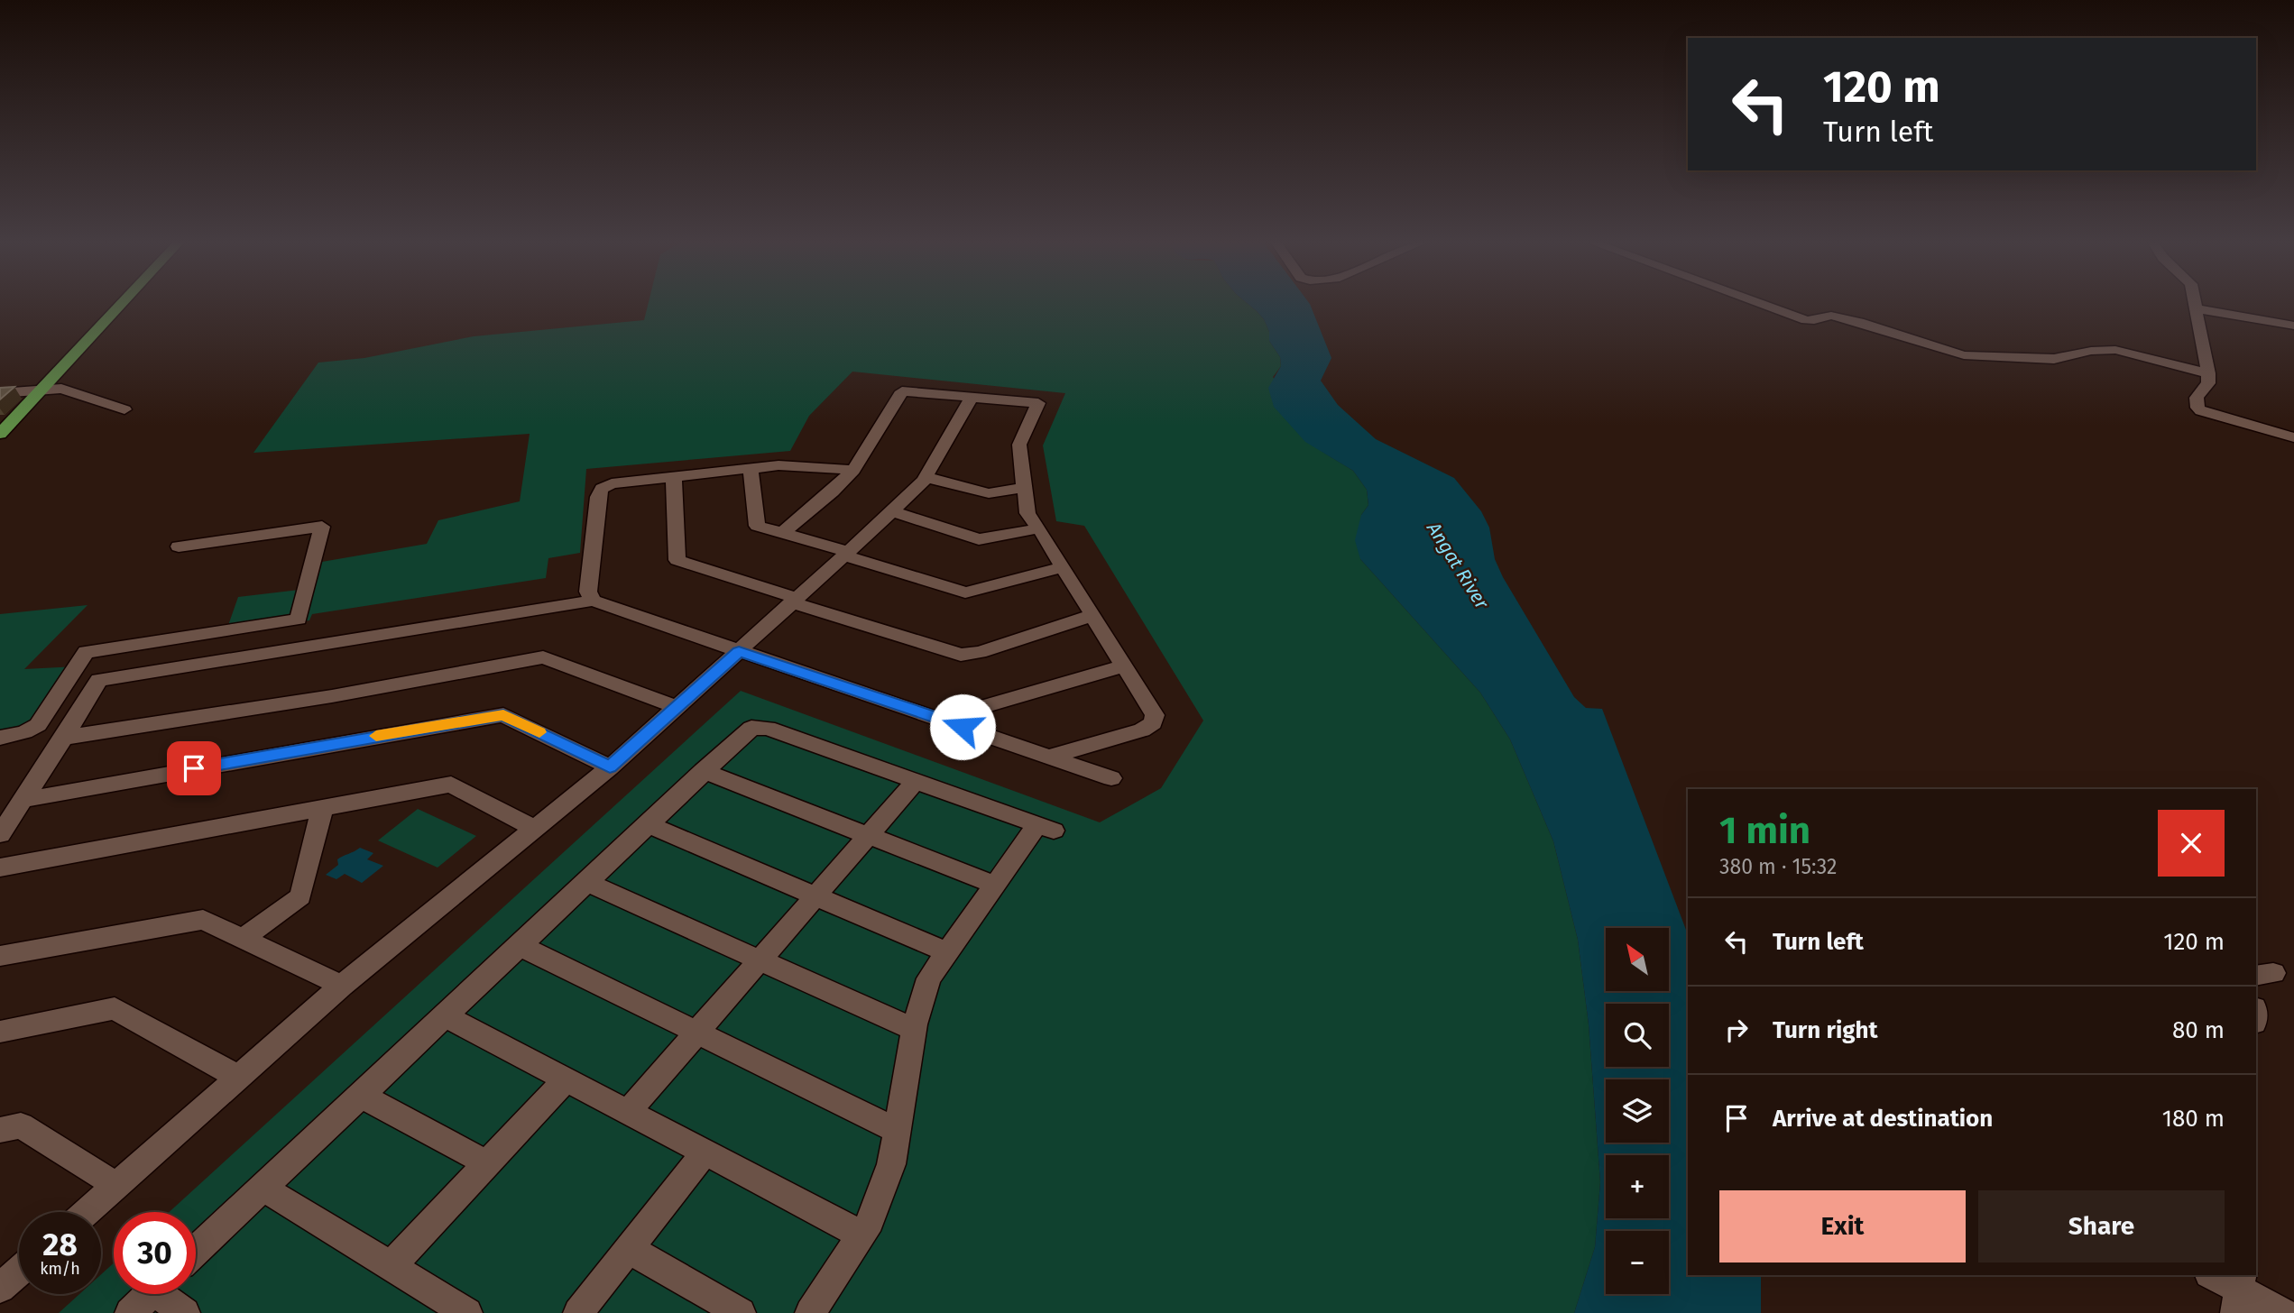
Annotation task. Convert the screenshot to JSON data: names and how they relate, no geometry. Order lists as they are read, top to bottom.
{
  "water": ["Angat River"],
  "north": "top left",
  "page": {
    "turn": ["120 m", "Turn left"],
    "heading": ["1 min", "380 m · 15:32"],
    "list": [
      {
        "name": "Turn left",
        "value": "120 m"
      },
      {
        "name": "Turn right",
        "value": "80 m"
      },
      {
        "name": "Arrive at destination",
        "value": "180 m"
      }
    ],
    "map_buttons": ["+", "−"],
    "buttons": ["Exit", "Share"],
    "speed": "28 km/h",
    "limit": "30"
  }
}
